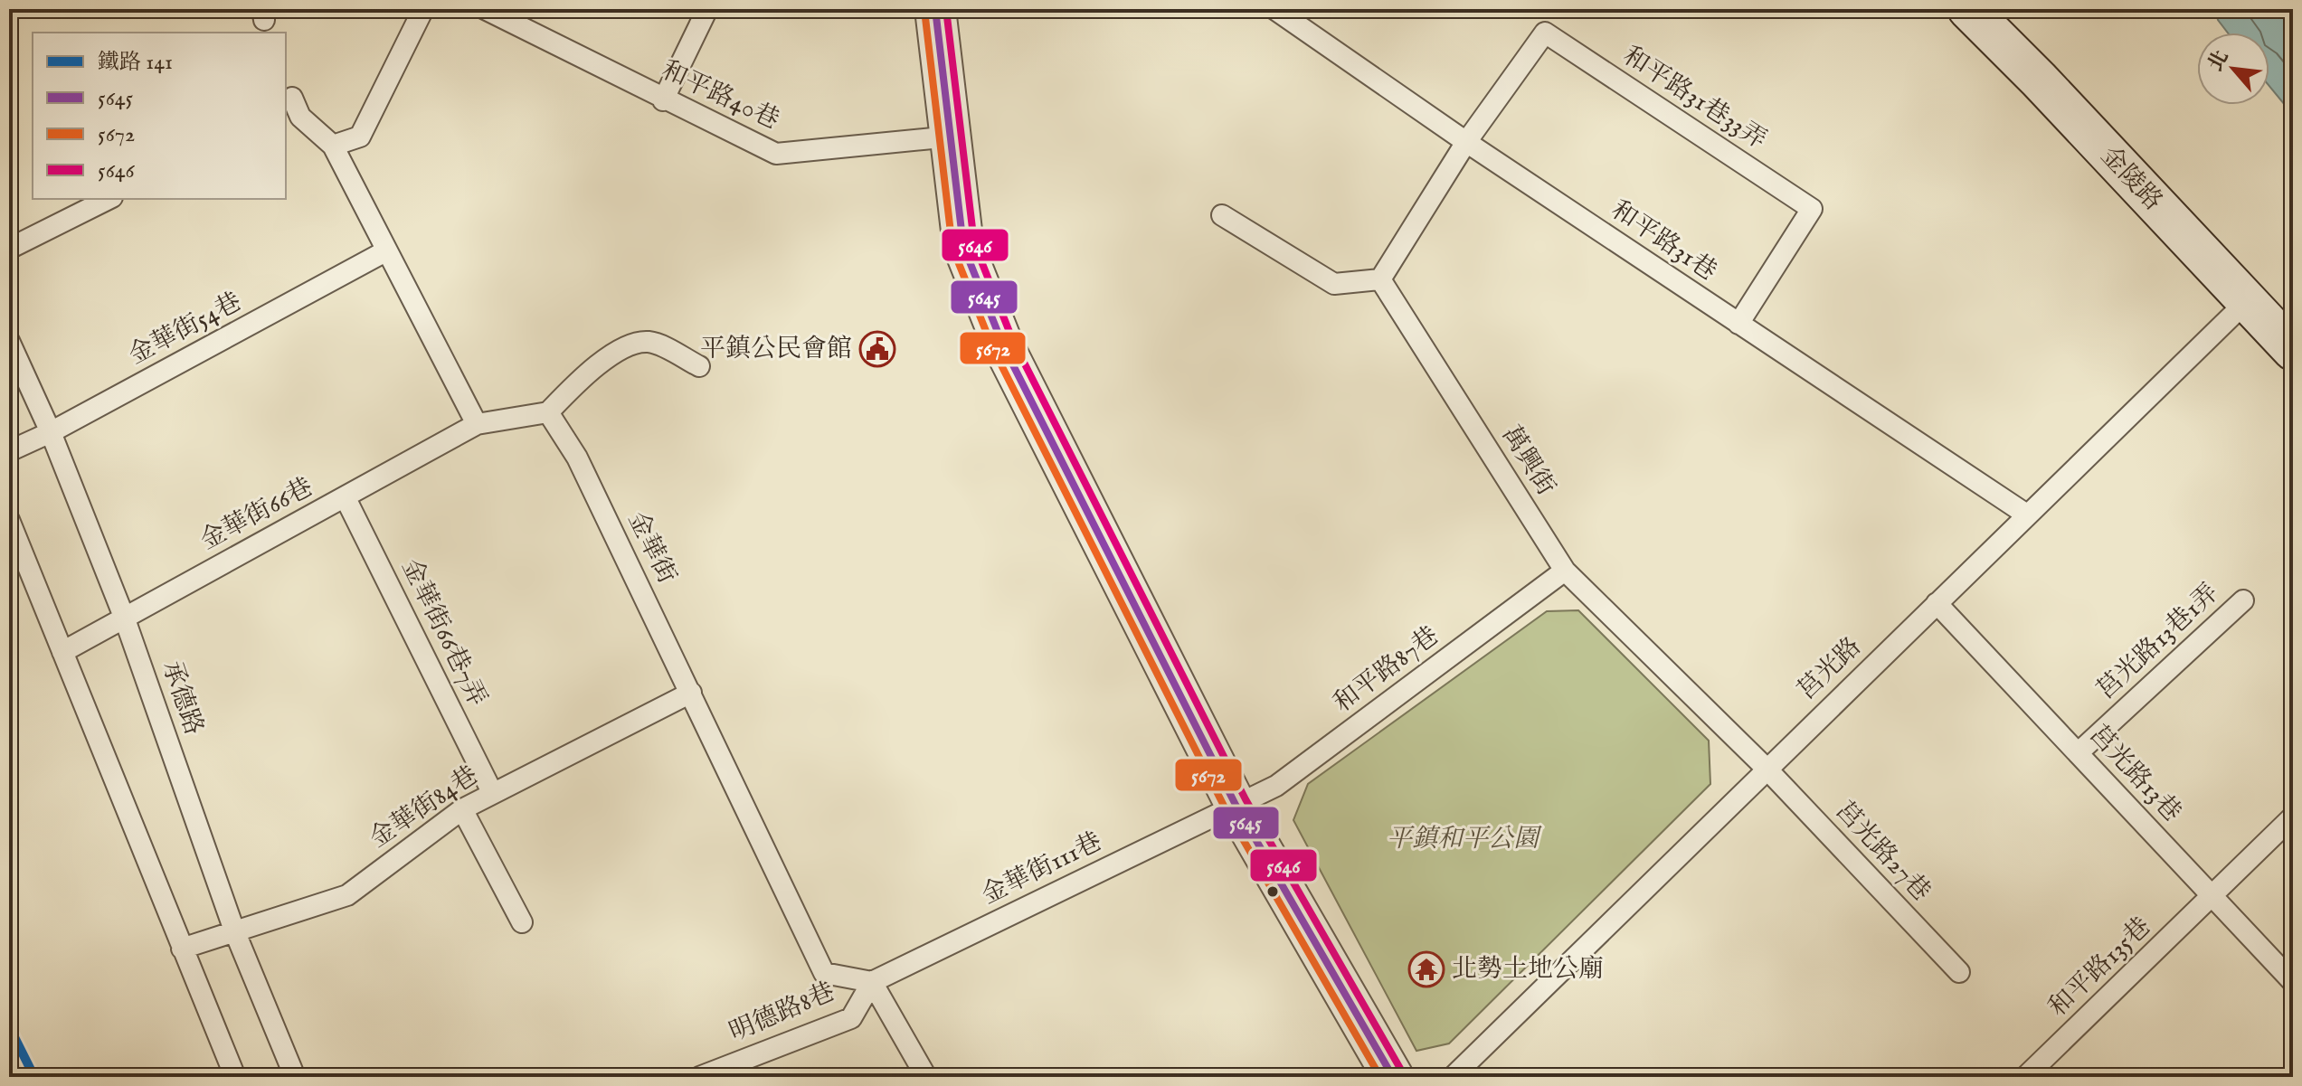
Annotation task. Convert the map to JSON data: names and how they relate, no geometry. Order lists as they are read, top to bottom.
{
  "streets": {
    "street": ["金陵路"],
    "lane": [
      "和平路40巷",
      "和平路31巷33弄",
      "和平路31巷",
      "金華街54巷",
      "萬興街",
      "金華街66巷",
      "金華街",
      "金華街66巷7弄",
      "莒光路13巷1弄",
      "莒光路",
      "和平路87巷",
      "承德路",
      "莒光路13巷",
      "金華街84巷",
      "莒光路27巷",
      "金華街111巷",
      "和平路135巷",
      "明德路8巷"
    ]
  },
  "crossings": [
    ["和平路31巷33弄", "和平路31巷"],
    ["金陵路", "莒光路"],
    ["和平路31巷", "莒光路"],
    ["金華街54巷", "承德路"],
    ["萬興街", "莒光路"],
    ["萬興街", "和平路87巷"],
    ["萬興街", "莒光路27巷"],
    ["金華街66巷", "金華街66巷7弄"],
    ["金華街66巷", "承德路"],
    ["金華街", "金華街84巷"],
    ["金華街", "金華街111巷"],
    ["金華街", "明德路8巷"],
    ["金華街66巷7弄", "金華街84巷"],
    ["莒光路13巷1弄", "莒光路13巷"],
    ["莒光路", "莒光路13巷"],
    ["莒光路", "莒光路27巷"],
    ["和平路87巷", "金華街111巷"],
    ["承德路", "金華街84巷"],
    ["莒光路13巷", "和平路135巷"],
    ["金華街111巷", "明德路8巷"]
  ],
  "parks": ["平鎮和平公園"],
  "places": {
    "public building": ["平鎮公民會館"],
    "temple": ["北勢土地公廟"]
  },
  "lines": [
    "transit line 5645",
    "transit line 5646",
    "transit line 5672",
    "rail line 141"
  ],
  "legend": [
    "鐵路 141",
    "5645",
    "5672",
    "5646"
  ],
  "north": "top left"
}
